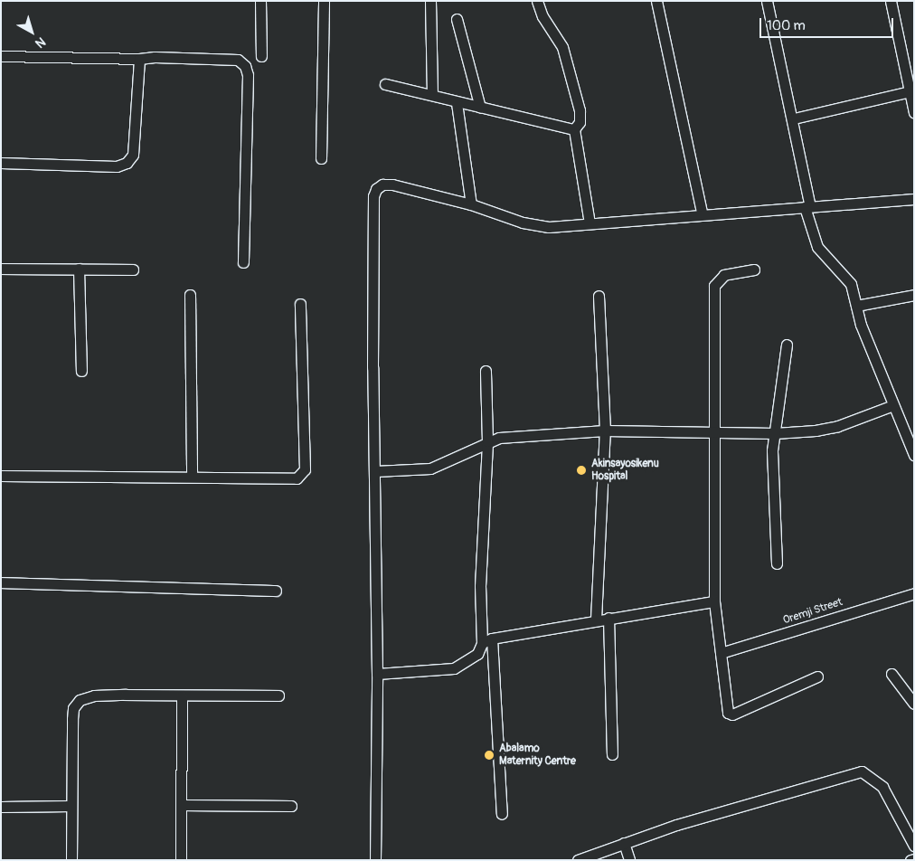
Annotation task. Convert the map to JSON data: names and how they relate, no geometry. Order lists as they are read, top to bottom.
{
  "streets": {
    "street": ["Oremji Street"]
  },
  "places": ["Akinsayosikenu Hospital", "Abalamo Maternity Centre"],
  "scale_bar": "100 m",
  "north": "bottom right"
}
